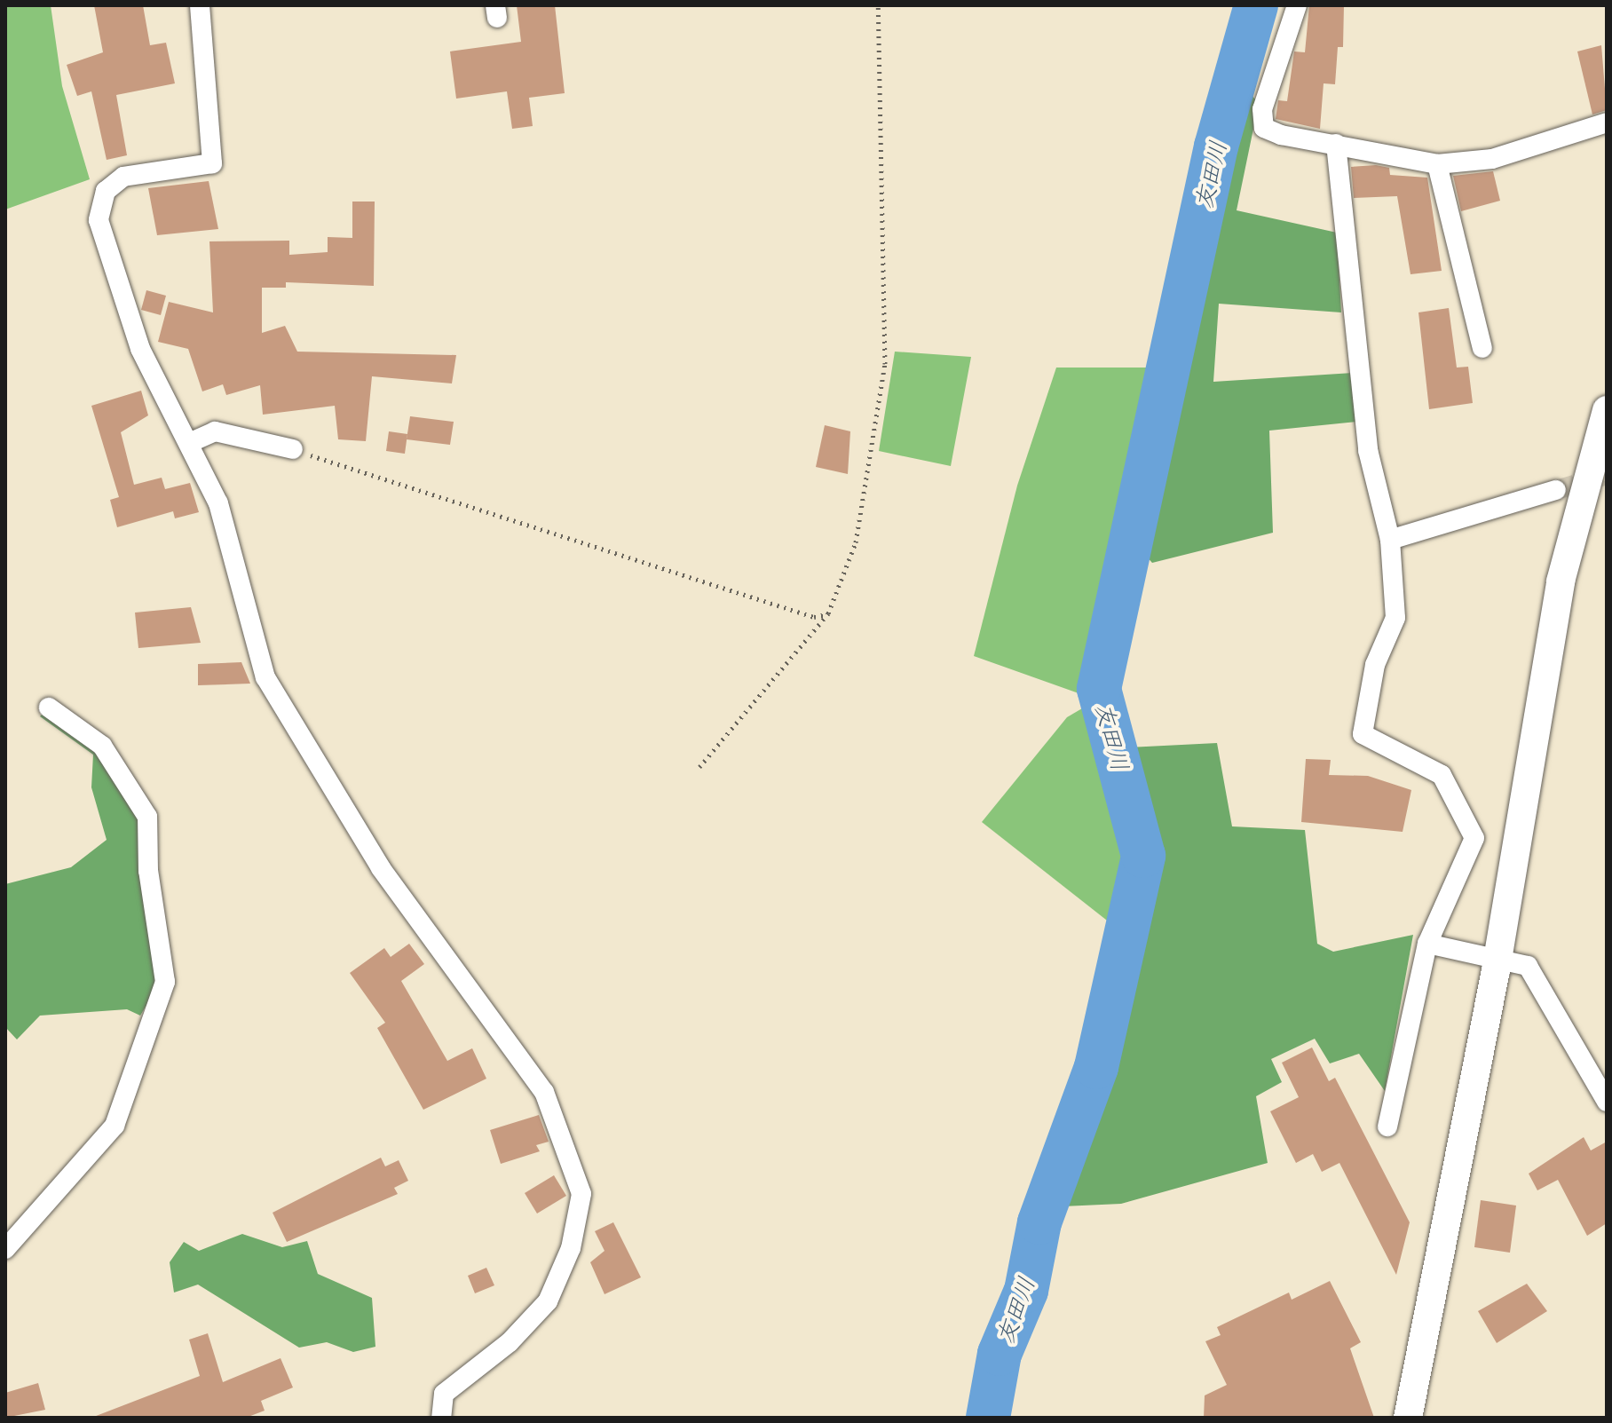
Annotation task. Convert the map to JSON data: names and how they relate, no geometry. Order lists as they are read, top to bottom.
{
  "water": ["友田川"]
}
